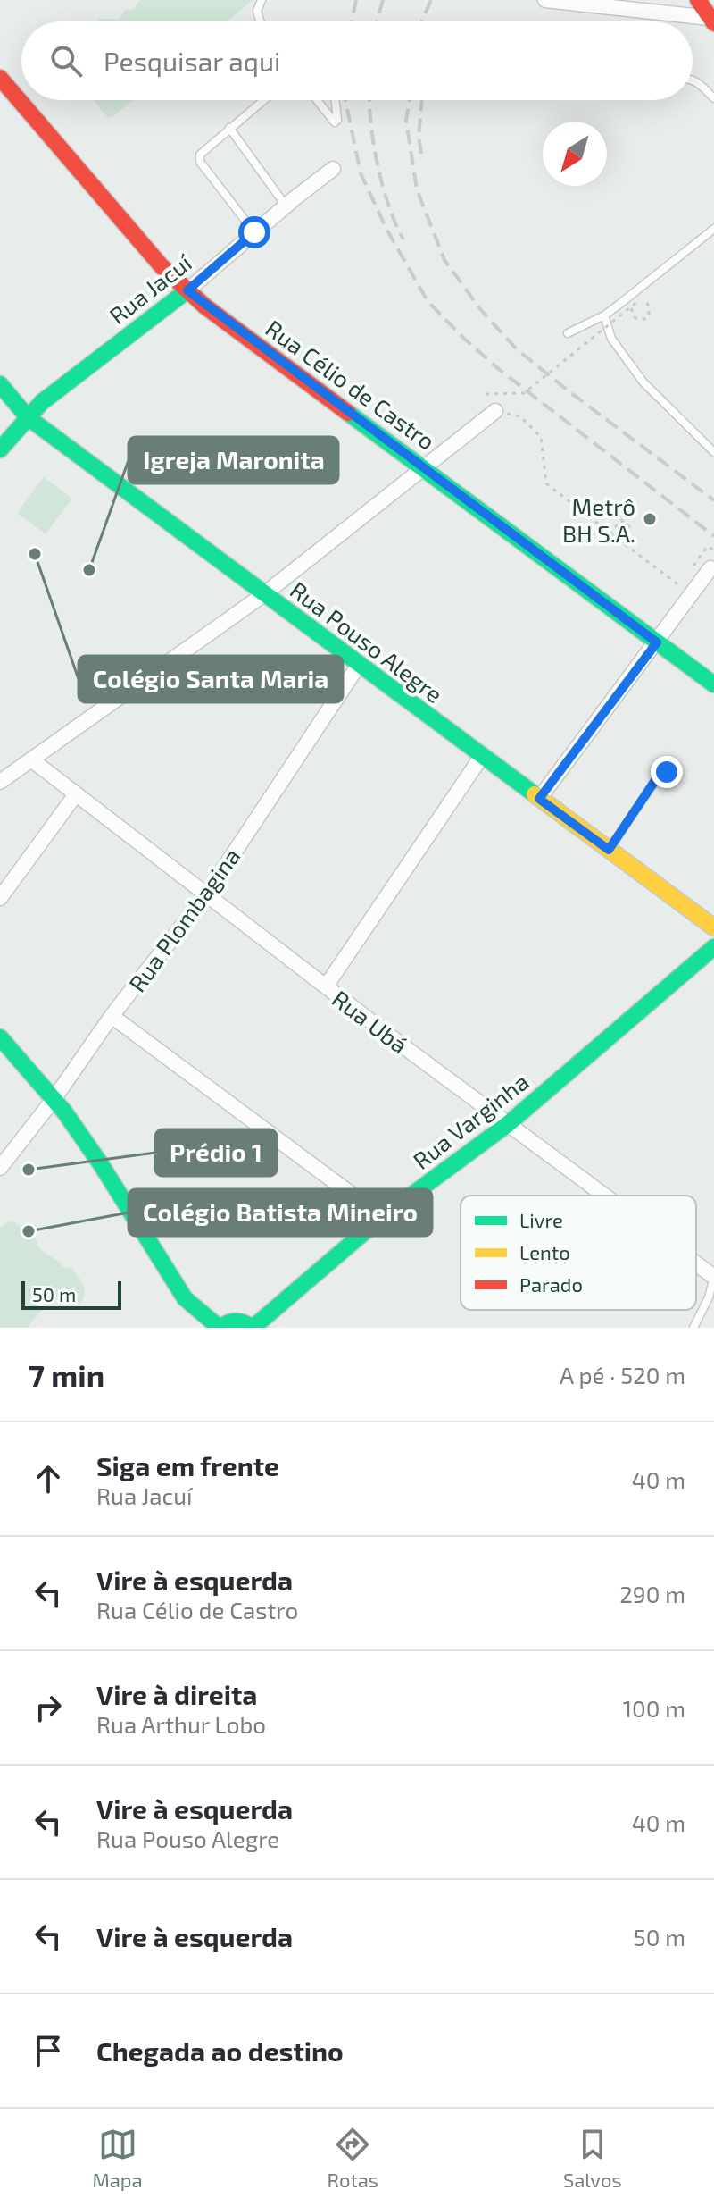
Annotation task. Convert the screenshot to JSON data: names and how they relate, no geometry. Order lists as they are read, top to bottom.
{
  "streets": {
    "street": [
      "Rua Jacuí",
      "Rua Célio de Castro",
      "Rua Pouso Alegre",
      "Rua Plombagina",
      "Rua Ubá",
      "Rua Varginha"
    ]
  },
  "crossings": [
    ["Rua Jacuí", "Rua Célio de Castro"],
    ["Rua Jacuí", "Rua Pouso Alegre"],
    ["Rua Pouso Alegre", "Rua Plombagina"],
    ["Rua Plombagina", "Rua Ubá"],
    ["Rua Ubá", "Rua Varginha"]
  ],
  "places": [
    "Metrô BH S.A.",
    "Colégio Santa Maria",
    "Igreja Maronita",
    "Prédio 1",
    "Colégio Batista Mineiro"
  ],
  "legend": ["Livre", "Lento", "Parado"],
  "scale_bar": "50 m",
  "north": "bottom left",
  "page": {
    "search": "Pesquisar aqui",
    "scale": "50 m",
    "heading": ["7 min", "A pé · 520 m"],
    "list": [
      ["Siga em frente", "Rua Jacuí", "40 m"],
      ["Vire à esquerda", "Rua Célio de Castro", "290 m"],
      ["Vire à direita", "Rua Arthur Lobo", "100 m"],
      ["Vire à esquerda", "Rua Pouso Alegre", "40 m"],
      ["Vire à esquerda", "50 m"],
      "Chegada ao destino"
    ],
    "nav": ["Mapa", "Rotas", "Salvos"]
  }
}
